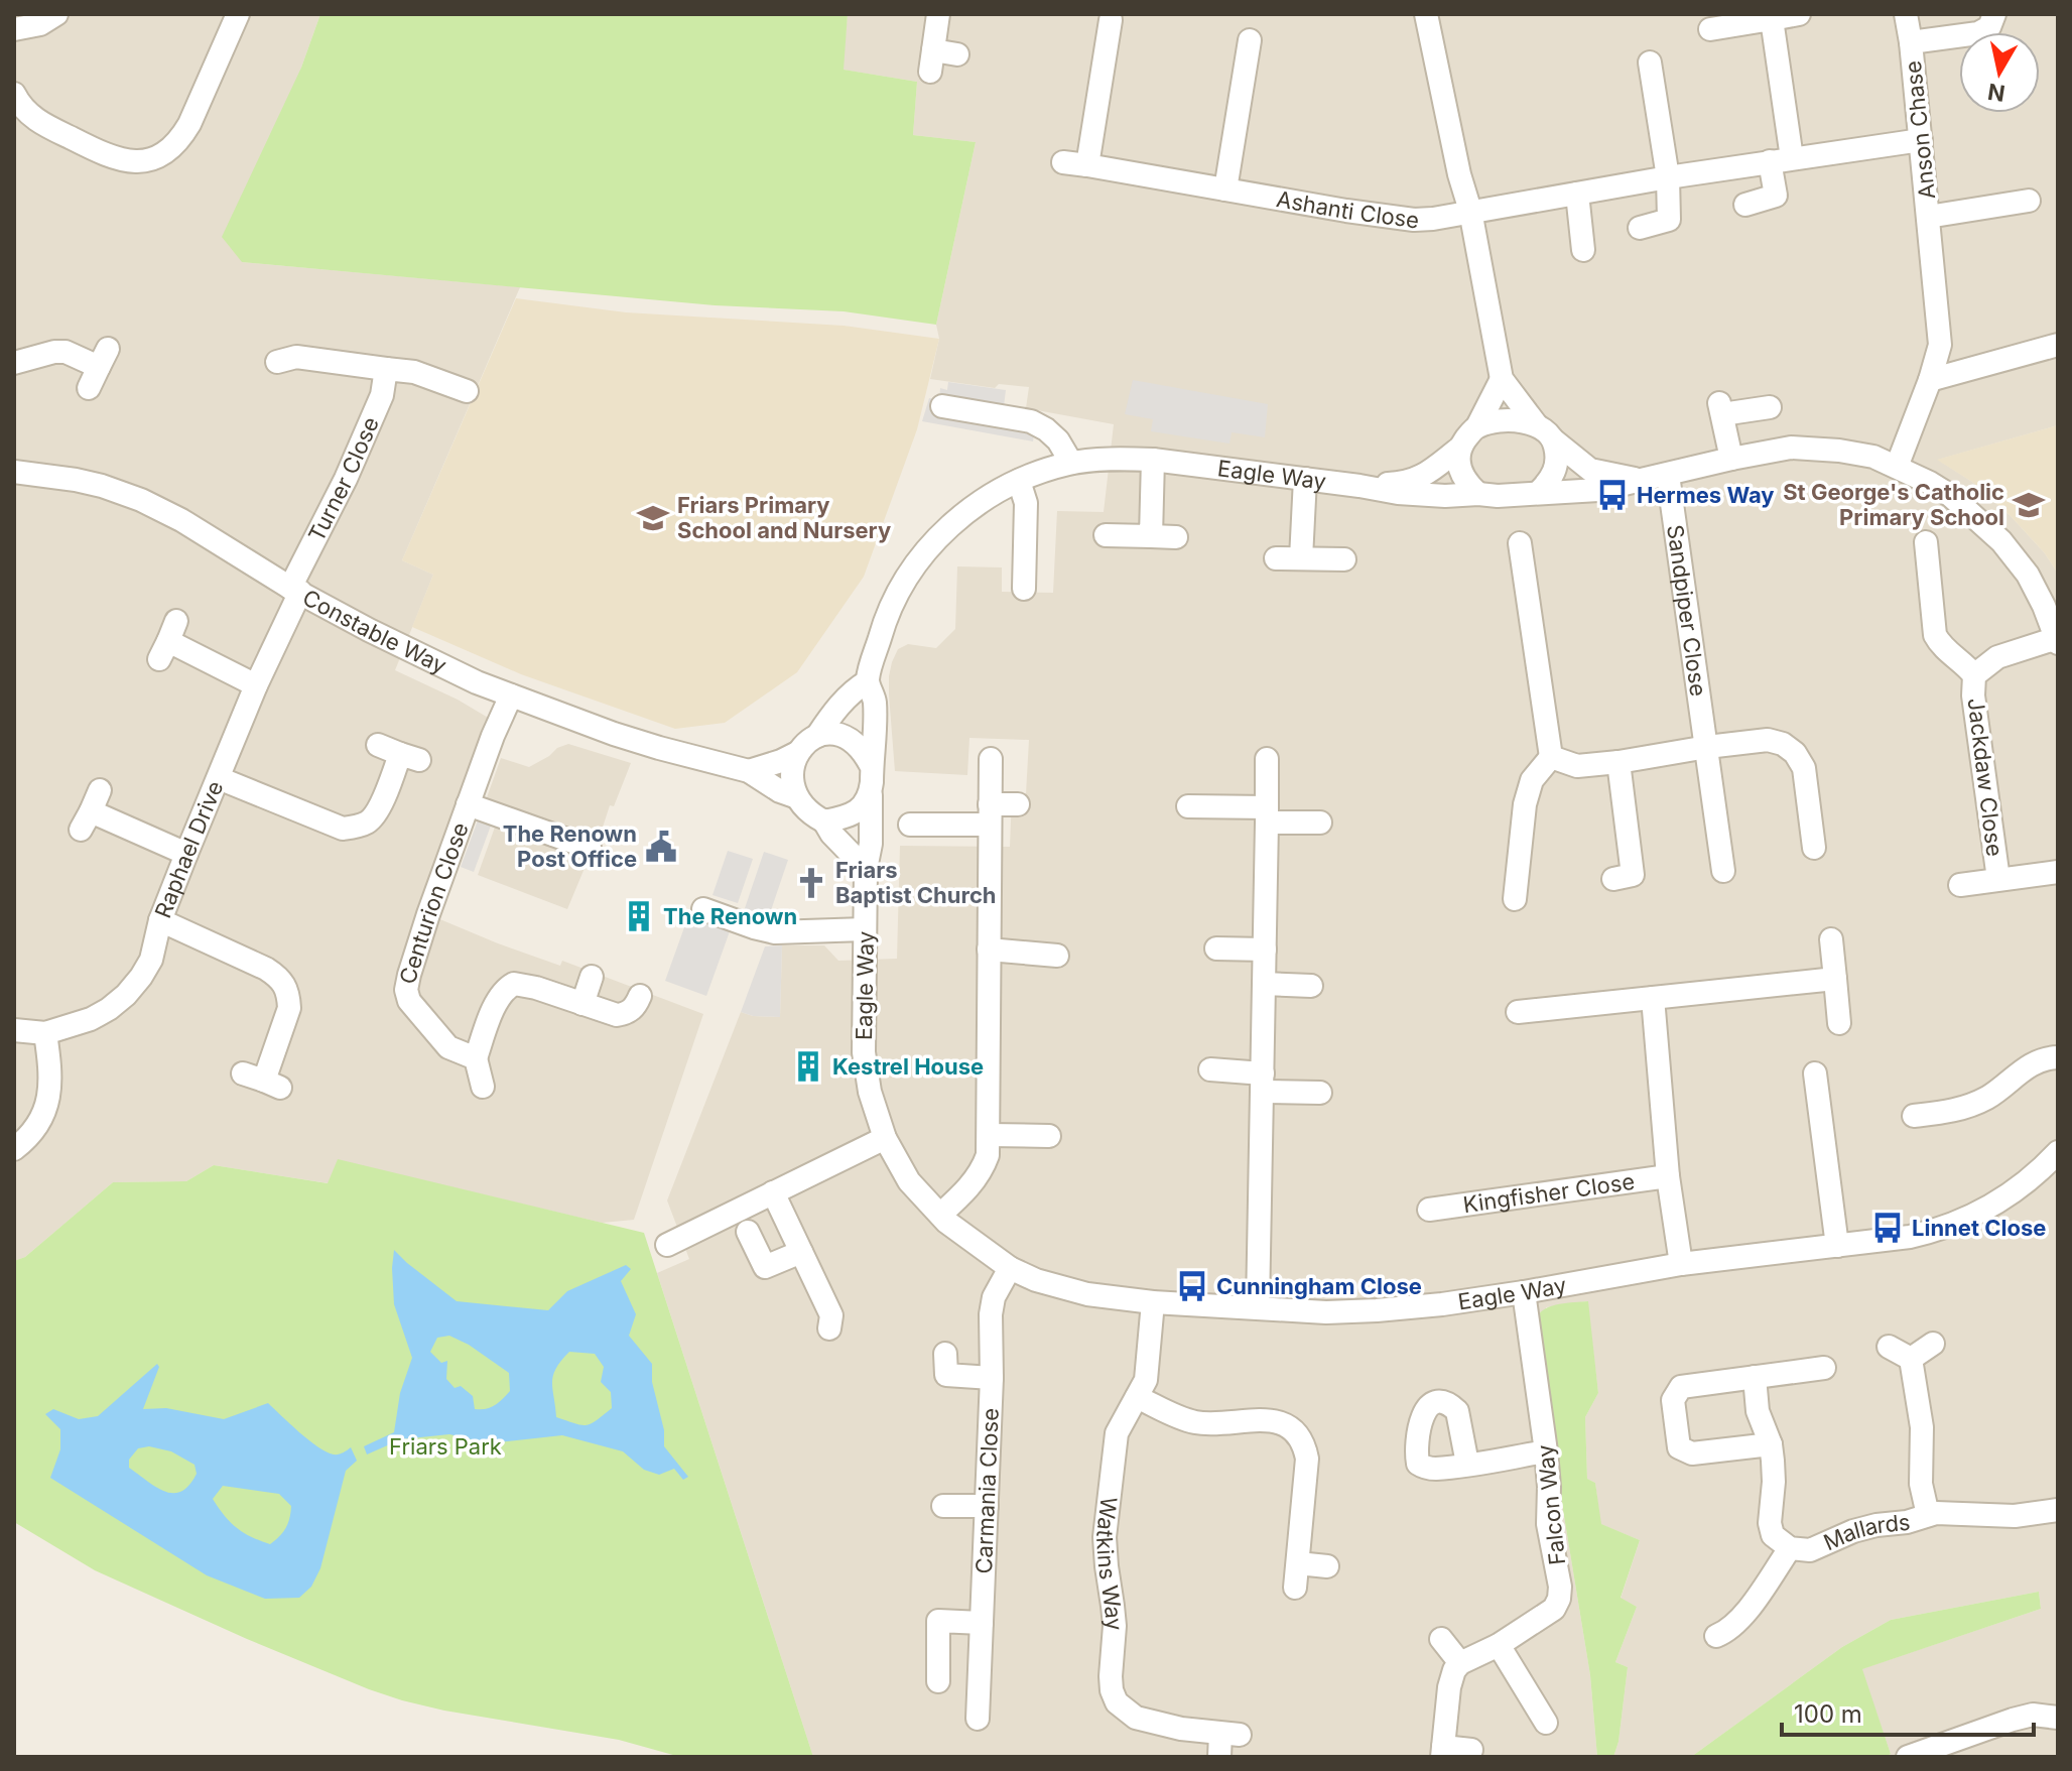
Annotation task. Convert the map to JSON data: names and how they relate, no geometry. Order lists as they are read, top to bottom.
{
  "streets": {
    "street": [
      "Anson Chase",
      "Ashanti Close",
      "Eagle Way",
      "Turner Close",
      "Sandpiper Close",
      "Constable Way",
      "Jackdaw Close",
      "Raphael Drive",
      "Centurion Close",
      "Kingfisher Close",
      "Carmania Close",
      "Falcon Way",
      "Mallards",
      "Watkins Way"
    ]
  },
  "crossings": [
    ["Anson Chase", "Ashanti Close"],
    ["Eagle Way", "Constable Way"],
    ["Eagle Way", "Carmania Close"],
    ["Eagle Way", "Falcon Way"],
    ["Eagle Way", "Watkins Way"],
    ["Turner Close", "Constable Way"],
    ["Turner Close", "Raphael Drive"],
    ["Constable Way", "Raphael Drive"],
    ["Constable Way", "Centurion Close"]
  ],
  "parks": ["Friars Park"],
  "places": {
    "bus stop": ["Hermes Way", "Linnet Close", "Cunningham Close"],
    "school or university": ["St George's Catholic Primary School", "Friars Primary School and Nursery"],
    "public building": ["The Renown Post Office"],
    "church": ["Friars Baptist Church"],
    "building": ["The Renown", "Kestrel House"]
  },
  "scale_bar": "100 m",
  "north": "bottom"
}
